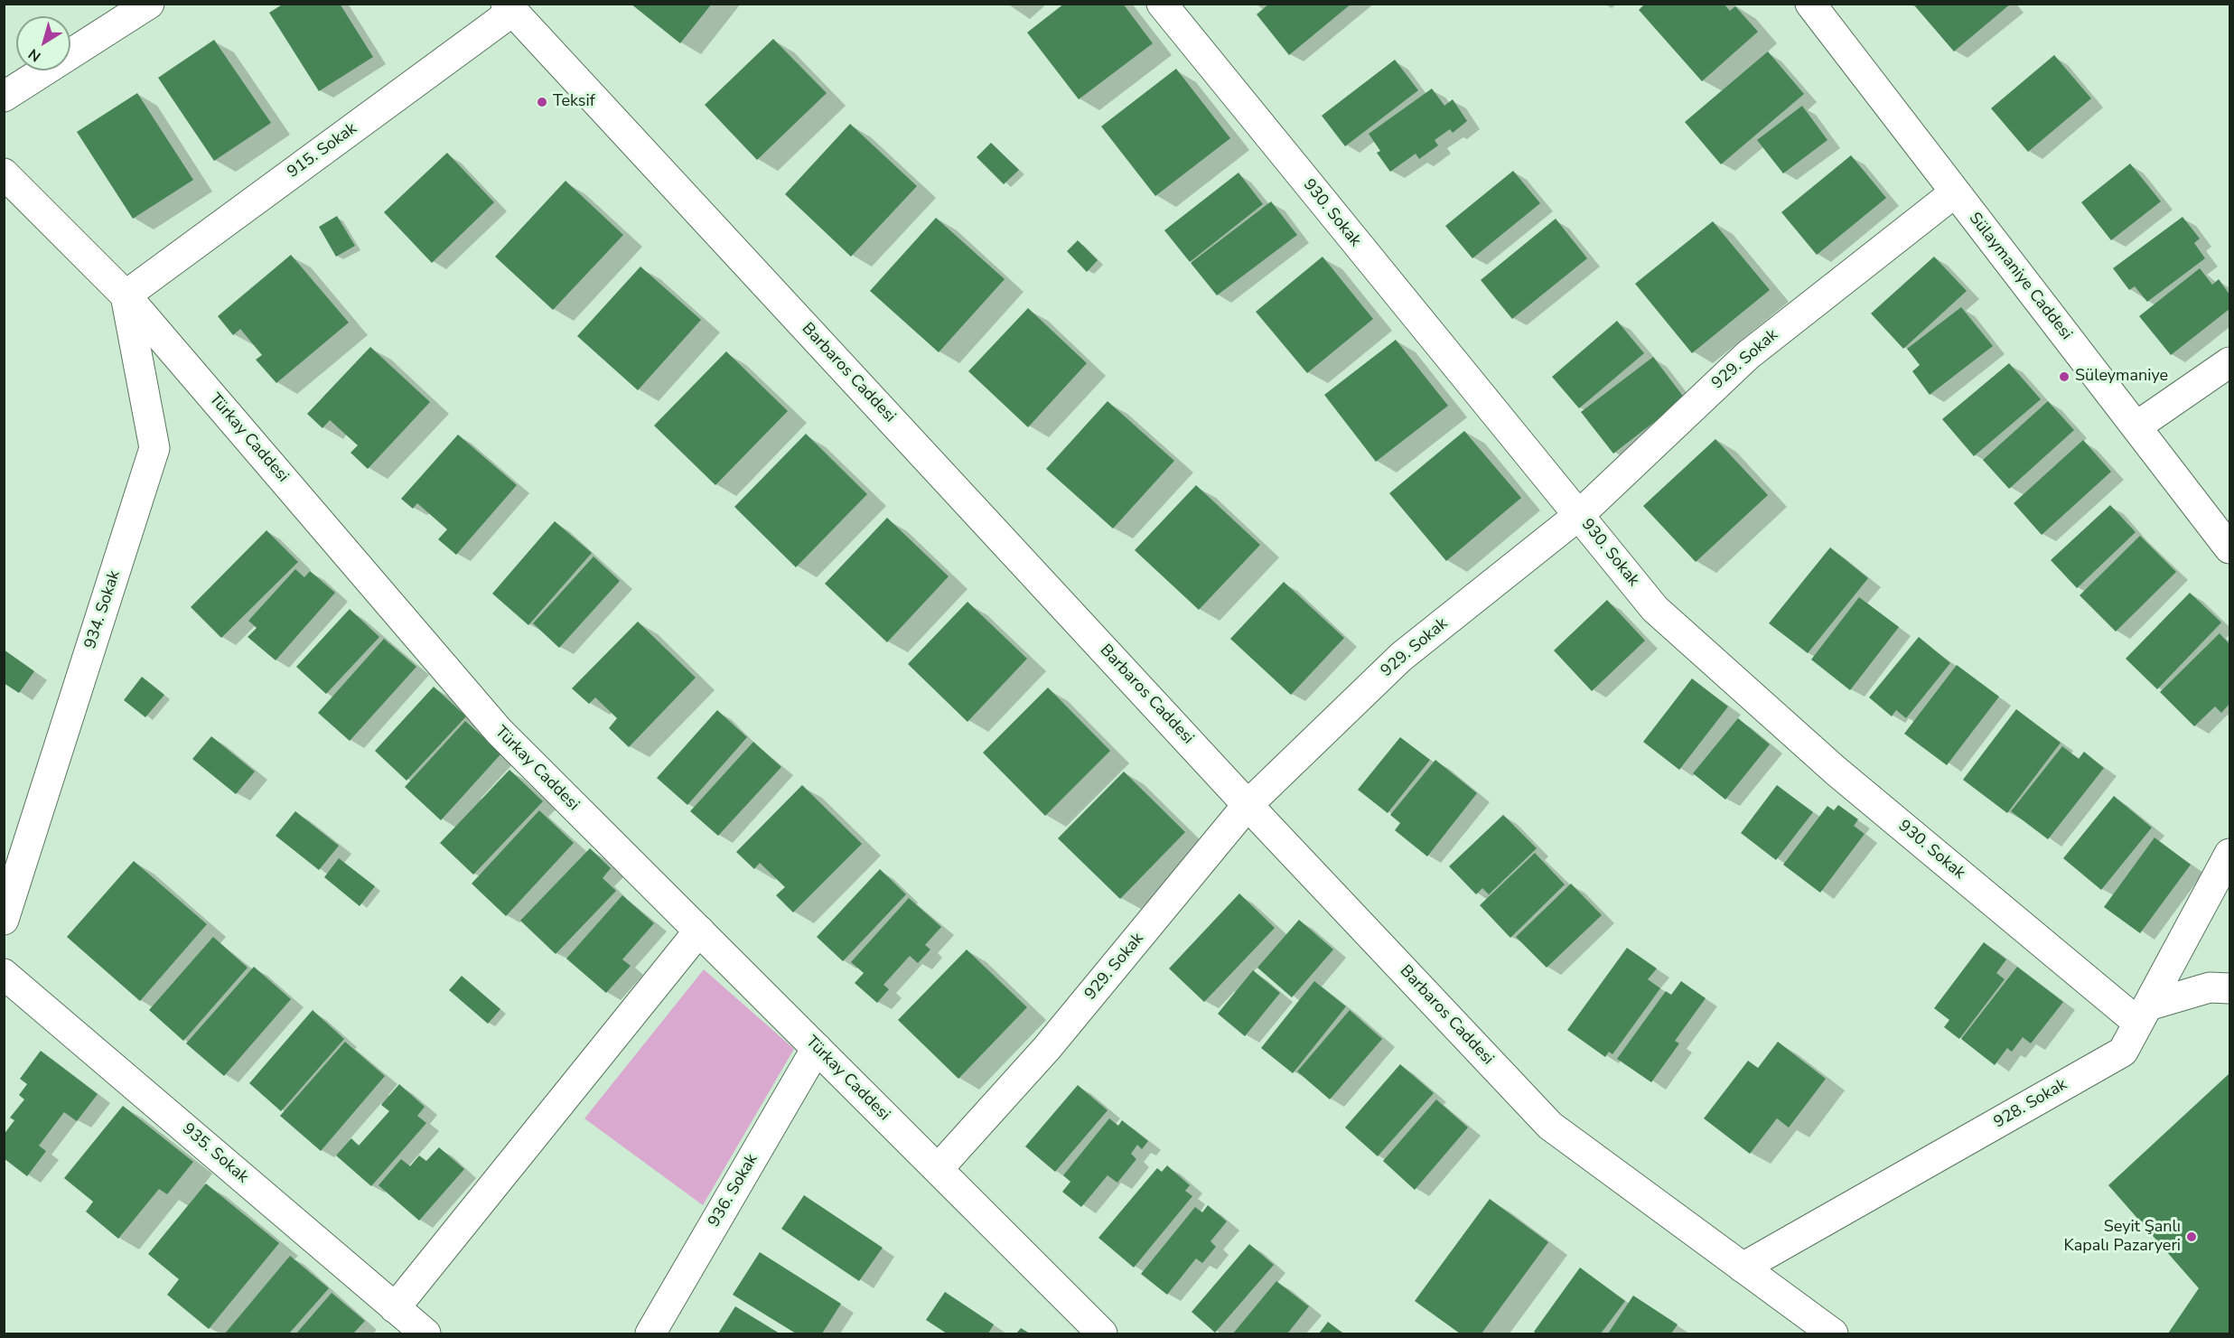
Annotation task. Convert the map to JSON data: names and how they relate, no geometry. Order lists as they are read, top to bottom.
{
  "streets": {
    "street": [
      "915. Sokak",
      "930. Sokak",
      "Sülaymaniye Caddesi",
      "929. Sokak",
      "Barbaros Caddesi",
      "Türkay Caddesi",
      "934. Sokak",
      "928. Sokak",
      "935. Sokak",
      "936. Sokak"
    ]
  },
  "crossings": [
    ["915. Sokak", "Barbaros Caddesi"],
    ["915. Sokak", "Türkay Caddesi"],
    ["915. Sokak", "934. Sokak"],
    ["930. Sokak", "929. Sokak"],
    ["930. Sokak", "928. Sokak"],
    ["Sülaymaniye Caddesi", "929. Sokak"],
    ["929. Sokak", "Barbaros Caddesi"],
    ["929. Sokak", "Türkay Caddesi"],
    ["Barbaros Caddesi", "928. Sokak"],
    ["Türkay Caddesi", "934. Sokak"],
    ["Türkay Caddesi", "936. Sokak"]
  ],
  "places": ["Teksif", "Süleymaniye", "Seyit Şanlı Kapalı Pazaryeri"],
  "north": "bottom left"
}
